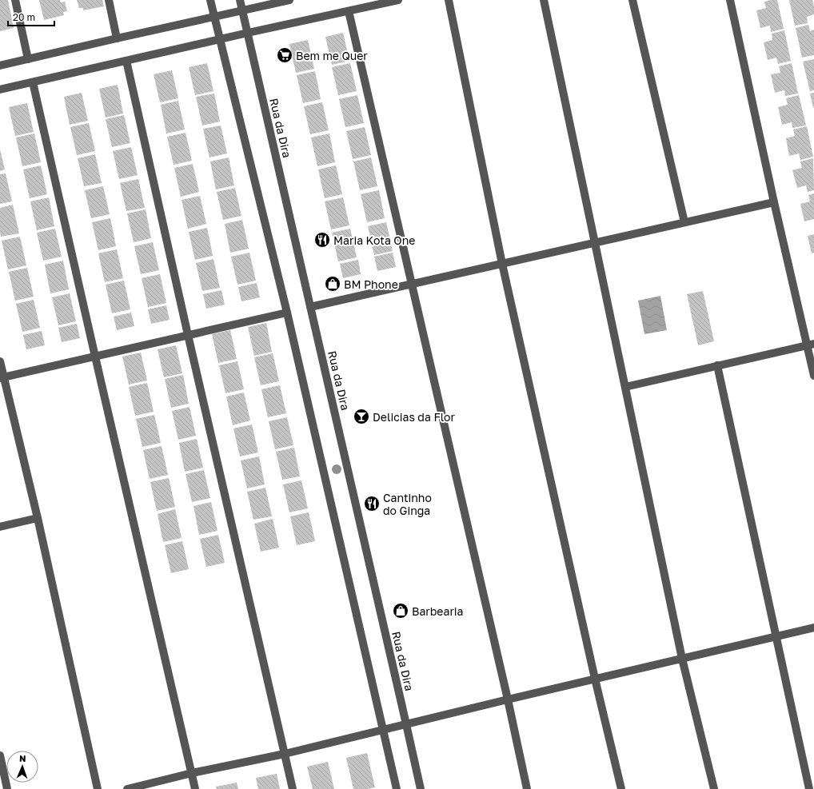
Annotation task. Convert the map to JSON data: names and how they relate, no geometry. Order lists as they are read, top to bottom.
{
  "streets": {
    "street": ["Rua da Dira"]
  },
  "places": {
    "supermarket": ["Bem me Quer"],
    "restaurant": ["Maria Kota One", "Cantinho do Ginga"],
    "shop": ["BM Phone", "Barbearia"],
    "bar": ["Delicias da Flor"]
  },
  "scale_bar": "20 m",
  "north": "top"
}
